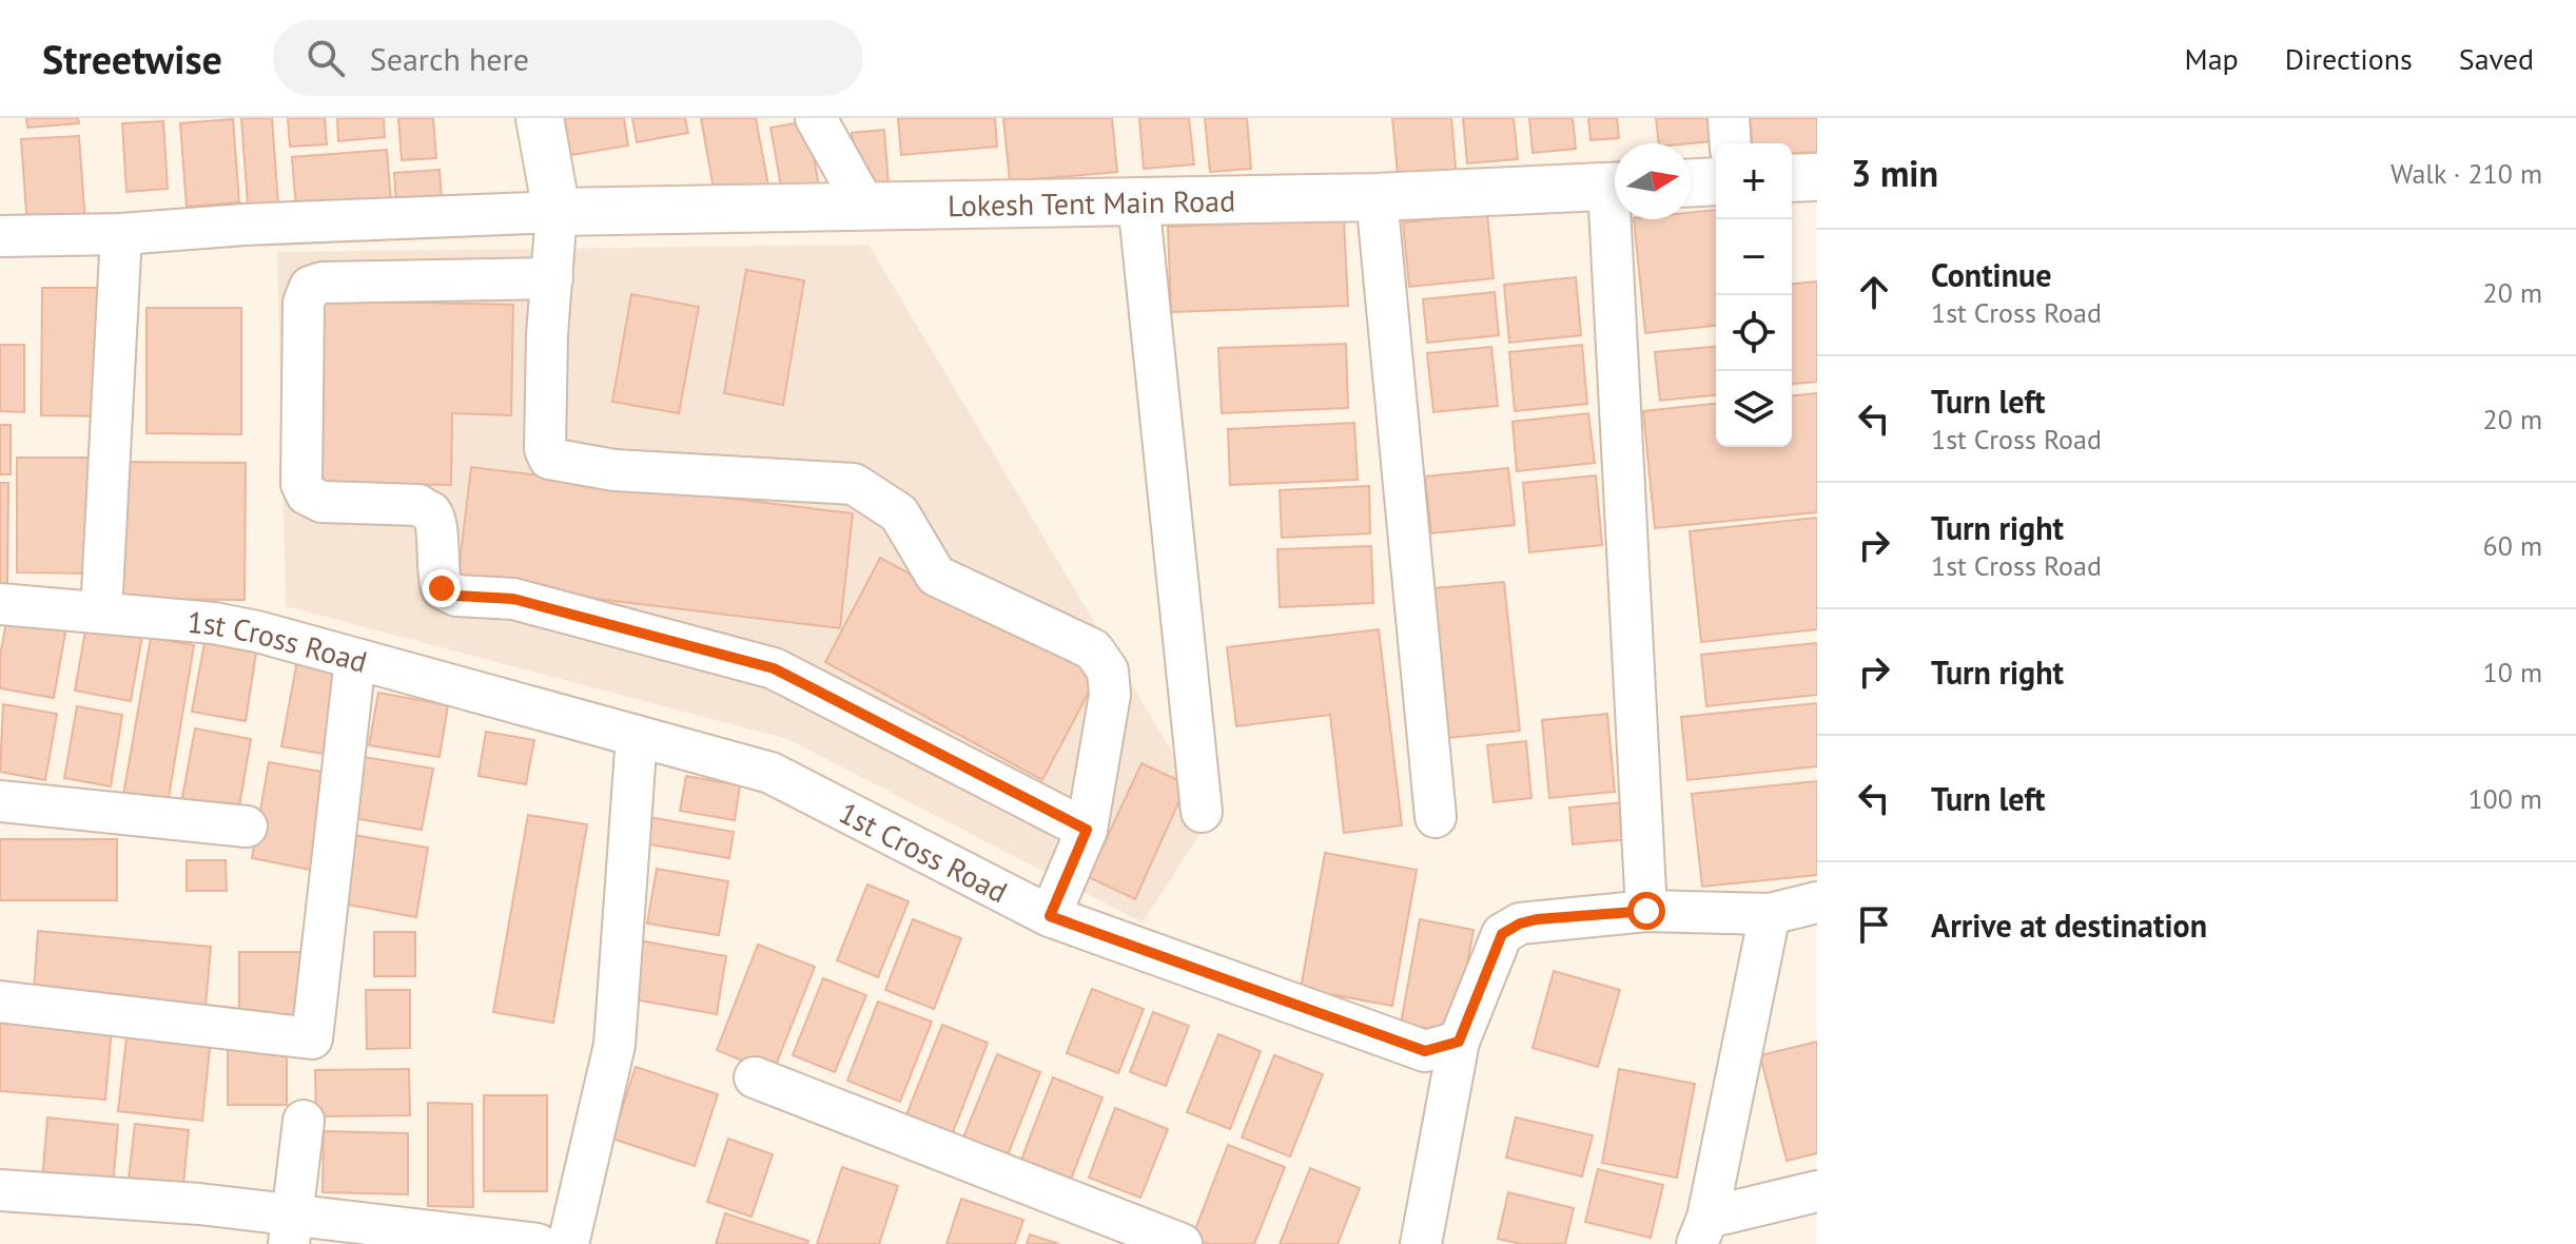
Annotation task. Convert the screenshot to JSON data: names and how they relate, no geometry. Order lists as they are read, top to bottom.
{
  "streets": {
    "street": ["Lokesh Tent Main Road", "1st Cross Road"]
  },
  "north": "right",
  "page": {
    "header": "Streetwise",
    "search": "Search here",
    "nav": ["Map", "Directions", "Saved"],
    "heading": ["3 min", "Walk · 210 m"],
    "map_buttons": ["+", "−"],
    "list": [
      ["Continue", "1st Cross Road", "20 m"],
      ["Turn left", "1st Cross Road", "20 m"],
      ["Turn right", "1st Cross Road", "60 m"],
      ["Turn right", "10 m"],
      ["Turn left", "100 m"],
      "Arrive at destination"
    ]
  }
}
